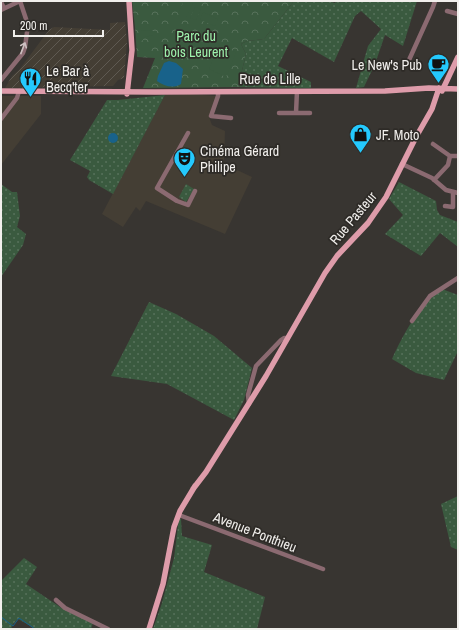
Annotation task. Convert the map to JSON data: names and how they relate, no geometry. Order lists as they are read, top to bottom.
{
  "streets": {
    "main road": ["Rue de Lille", "Rue Pasteur"],
    "street": ["Avenue Ponthieu"]
  },
  "crossings": [
    ["Rue de Lille", "Rue Pasteur"],
    ["Rue Pasteur", "Avenue Ponthieu"]
  ],
  "parks": ["Parc du bois Leurent"],
  "places": {
    "cafe": ["Le New's Pub"],
    "restaurant": ["Le Bar à Becq'ter"],
    "shop": ["JF. Moto"],
    "theatre": ["Cinéma Gérard Philipe"]
  },
  "scale_bar": "200 m"
}
